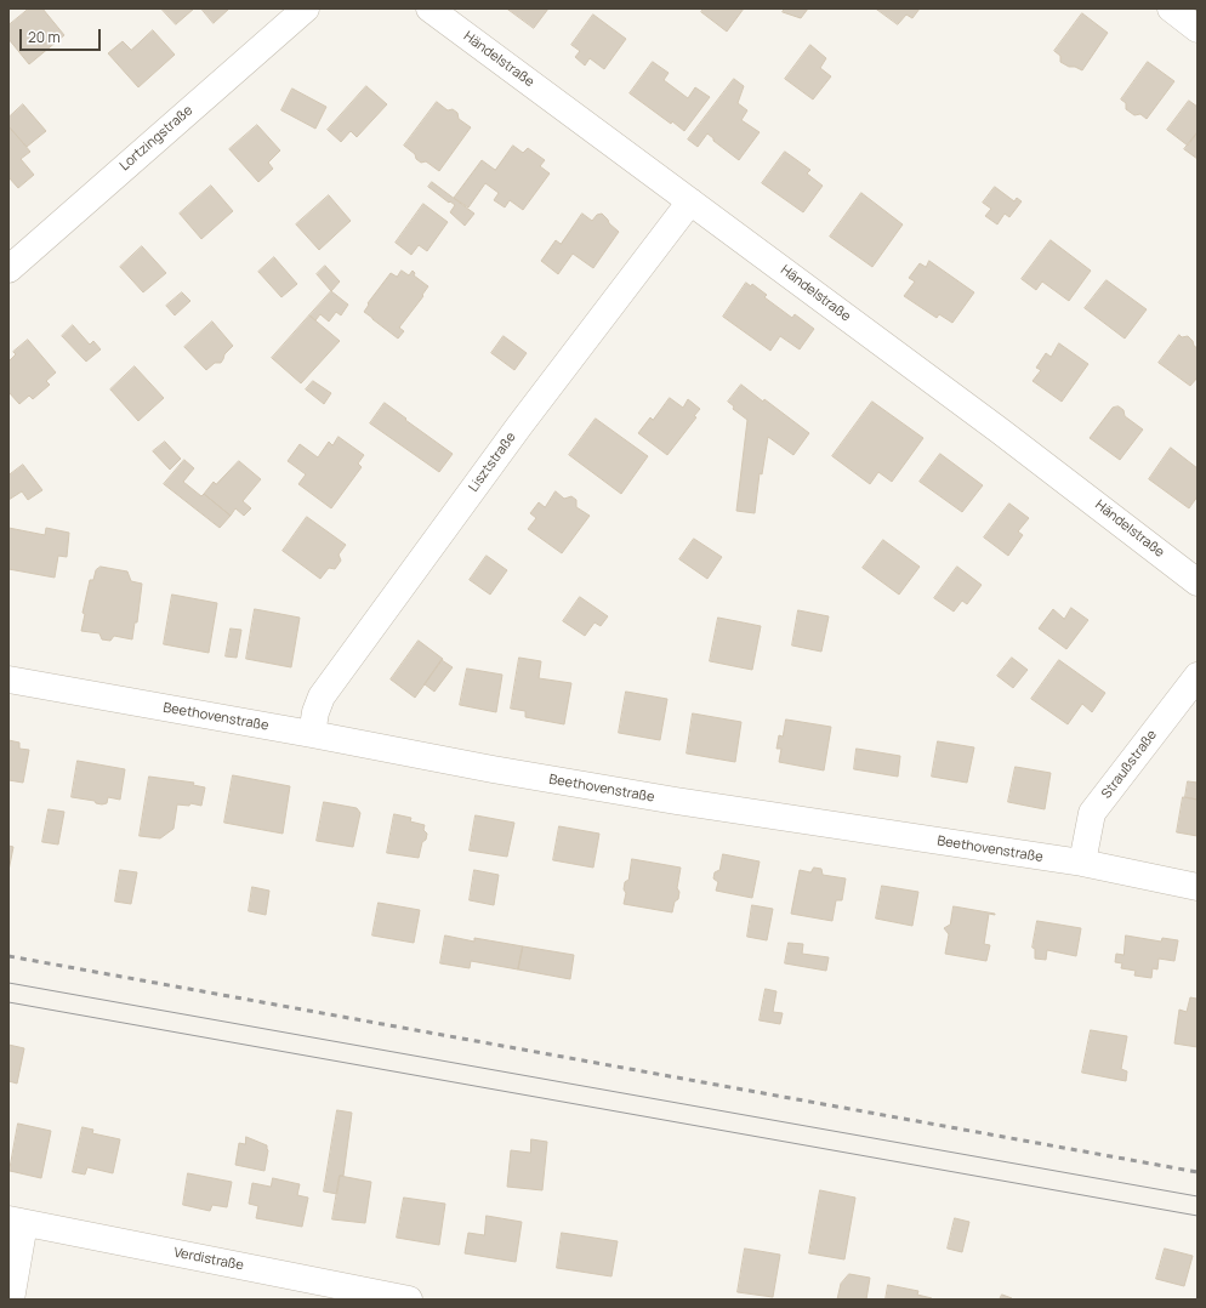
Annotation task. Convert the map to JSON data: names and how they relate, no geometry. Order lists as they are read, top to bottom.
{
  "streets": {
    "street": [
      "Händelstraße",
      "Lortzingstraße",
      "Lisztstraße",
      "Beethovenstraße",
      "Straußstraße",
      "Verdistraße"
    ]
  },
  "crossings": [
    ["Händelstraße", "Lisztstraße"],
    ["Lisztstraße", "Beethovenstraße"],
    ["Beethovenstraße", "Straußstraße"]
  ],
  "scale_bar": "20 m"
}
